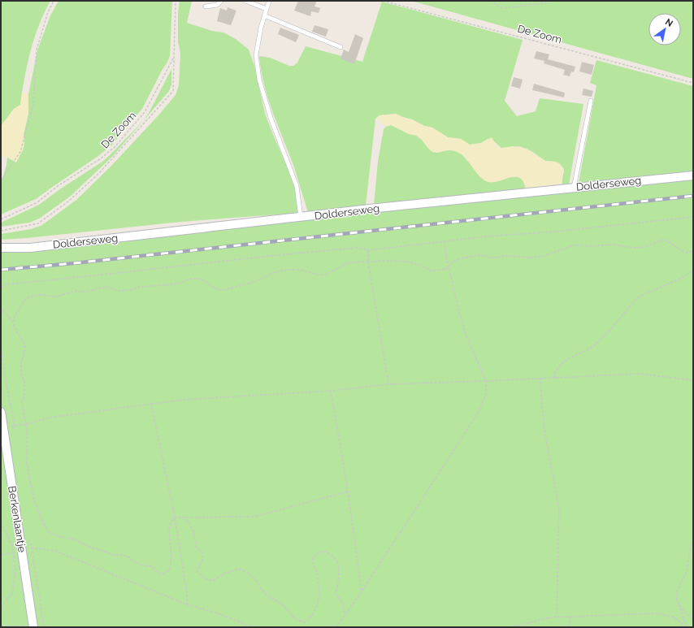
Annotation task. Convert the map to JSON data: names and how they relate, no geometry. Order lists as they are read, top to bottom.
{
  "streets": {
    "street": ["Dolderseweg", "Berkenlaantje"],
    "path": ["De Zoom"]
  },
  "north": "top right"
}
